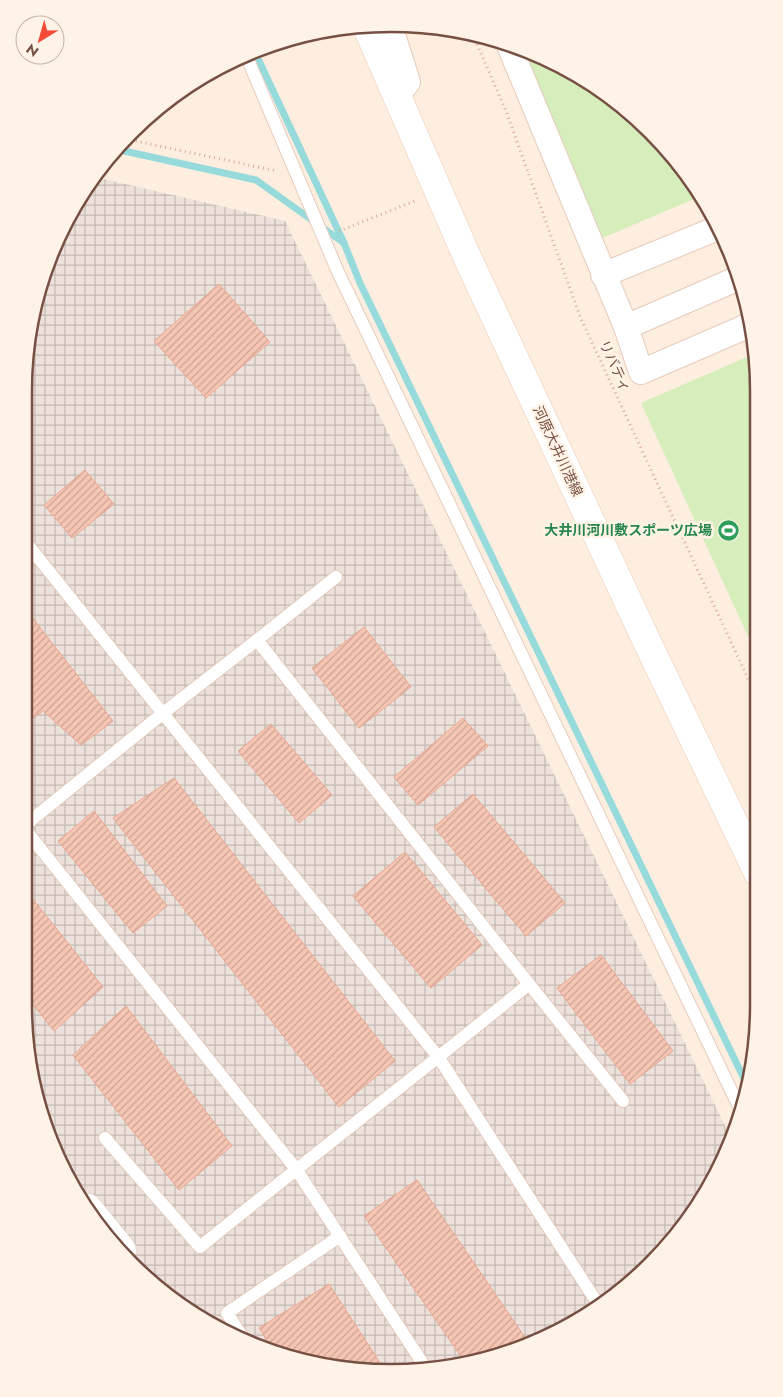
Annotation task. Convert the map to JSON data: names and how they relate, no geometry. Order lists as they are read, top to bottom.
{
  "streets": {
    "main road": ["河原大井川港線"],
    "path": ["リバティ"]
  },
  "places": {
    "sports": ["大井川河川敷スポーツ広場"]
  },
  "north": "bottom left"
}
